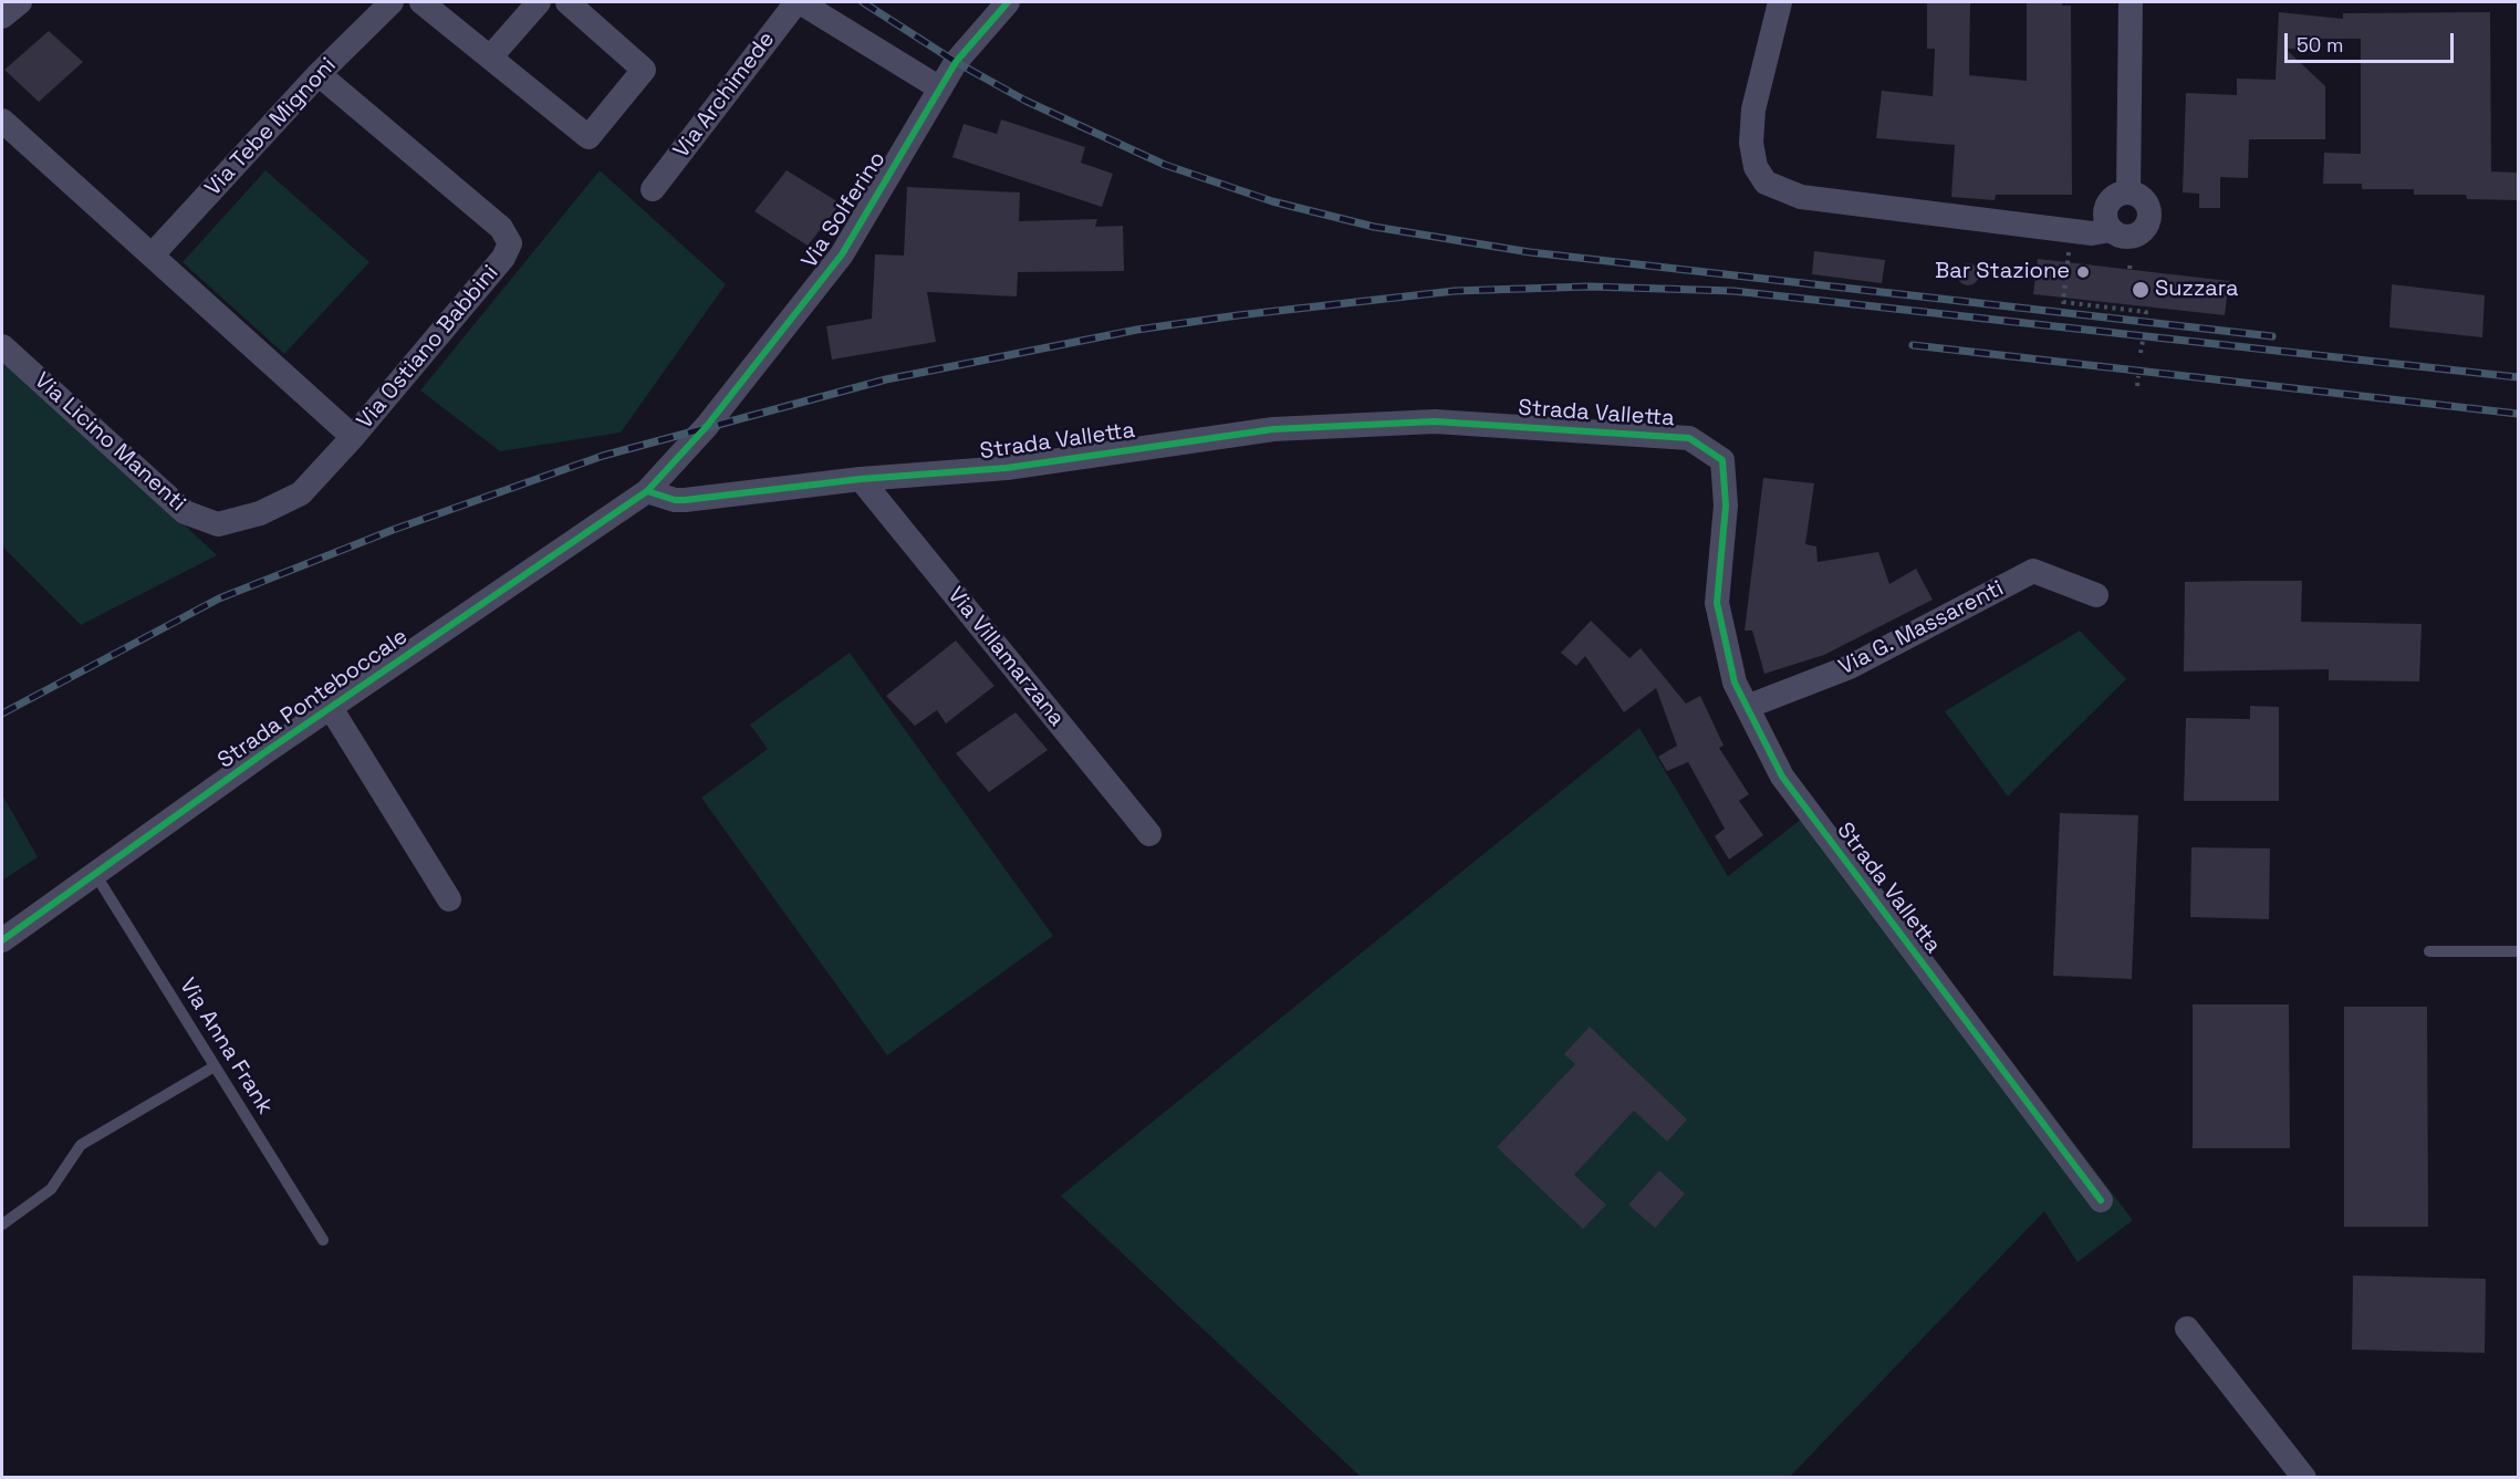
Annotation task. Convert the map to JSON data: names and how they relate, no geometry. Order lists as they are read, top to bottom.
{
  "streets": {
    "street": [
      "Via Archimede",
      "Via Tebe Mignoni",
      "Via Solferino",
      "Via Ostiano Babbini",
      "Strada Valletta",
      "Via Licino Manenti",
      "Via G. Massarenti",
      "Via Villamarzana",
      "Strada Ponteboccale"
    ],
    "lane": ["Via Anna Frank"]
  },
  "crossings": [
    ["Via Tebe Mignoni", "Via Ostiano Babbini"],
    ["Via Solferino", "Strada Valletta"],
    ["Via Solferino", "Strada Ponteboccale"],
    ["Via Ostiano Babbini", "Via Licino Manenti"],
    ["Strada Valletta", "Via G. Massarenti"],
    ["Strada Valletta", "Via Villamarzana"],
    ["Strada Valletta", "Strada Ponteboccale"],
    ["Strada Ponteboccale", "Via Anna Frank"]
  ],
  "places": ["Bar Stazione", "Suzzara"],
  "scale_bar": "50 m"
}
